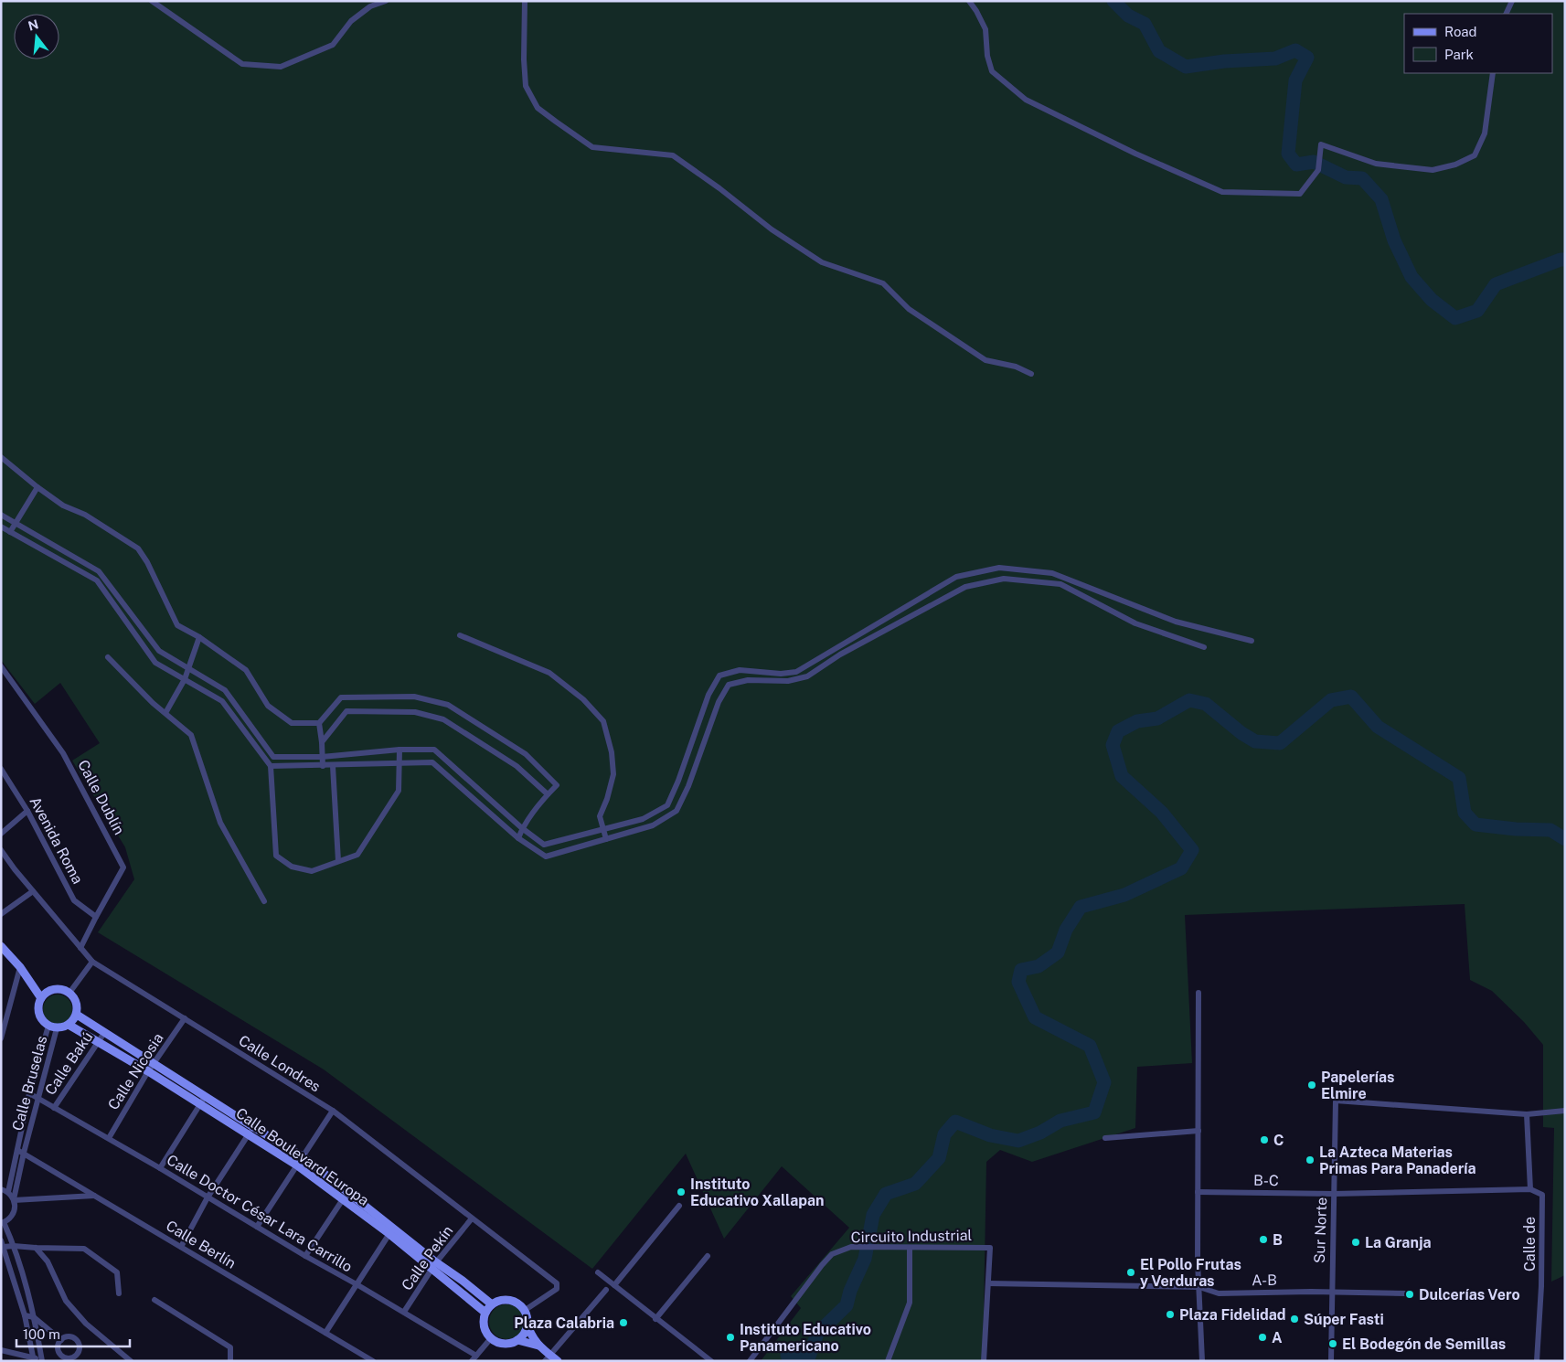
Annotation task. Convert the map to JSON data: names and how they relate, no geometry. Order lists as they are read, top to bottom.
{
  "streets": {
    "main road": ["Calle Boulevard Europa"],
    "street": [
      "Calle Dublín",
      "Avenida Roma",
      "Calle Bakú",
      "Calle Londres",
      "Calle Nicosia",
      "Calle Bruselas",
      "B-C",
      "Calle Doctor César Lara Carrillo",
      "Sur Norte",
      "Circuito Industrial",
      "Calle Berlín",
      "Calle de",
      "Calle Pekín",
      "A-B"
    ]
  },
  "crossings": [
    ["Calle Dublín", "Avenida Roma"],
    ["Calle Dublín", "Calle Londres"],
    ["Calle Bakú", "Calle Boulevard Europa"],
    ["Calle Bakú", "Calle Doctor César Lara Carrillo"],
    ["Calle Londres", "Calle Nicosia"],
    ["Calle Londres", "Calle Boulevard Europa"],
    ["Calle Londres", "Calle Pekín"],
    ["Calle Nicosia", "Calle Boulevard Europa"],
    ["Calle Nicosia", "Calle Doctor César Lara Carrillo"],
    ["Calle Bruselas", "Calle Boulevard Europa"],
    ["Calle Bruselas", "Calle Doctor César Lara Carrillo"],
    ["Calle Bruselas", "Calle Berlín"],
    ["Calle Boulevard Europa", "Calle Pekín"],
    ["B-C", "Sur Norte"],
    ["B-C", "Calle de"],
    ["Calle Doctor César Lara Carrillo", "Calle Pekín"],
    ["Sur Norte", "A-B"],
    ["Circuito Industrial", "A-B"]
  ],
  "places": [
    "Papelerías Elmire",
    "C",
    "La Azteca Materias Primas Para Panadería",
    "Instituto Educativo Xallapan",
    "B",
    "La Granja",
    "El Pollo Frutas y Verduras",
    "Dulcerías Vero",
    "Plaza Fidelidad",
    "Súper Fasti",
    "Plaza Calabria",
    "Instituto Educativo Panamericano",
    "A",
    "El Bodegón de Semillas"
  ],
  "legend": ["Road", "Park"],
  "scale_bar": "100 m",
  "north": "top"
}
